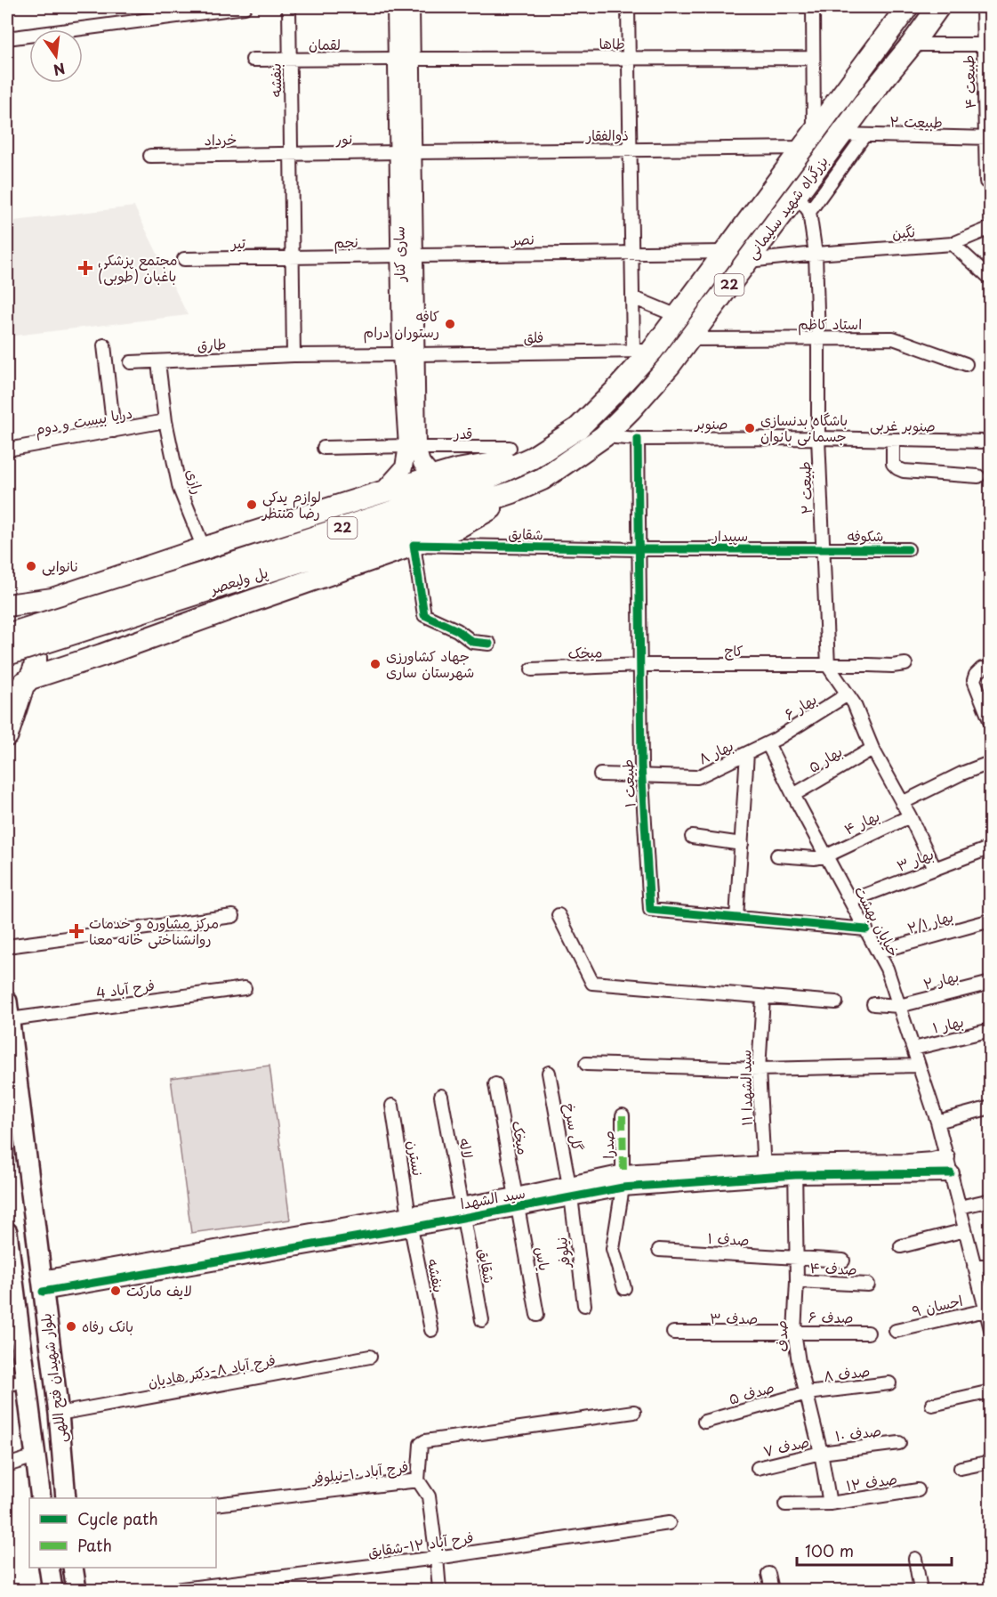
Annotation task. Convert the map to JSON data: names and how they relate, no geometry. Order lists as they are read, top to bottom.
{
  "streets": {
    "highway": ["بزرگراه شهید سلیمانی", "22", "پل ولیعصر"],
    "main road": ["بلوار شهیدان فتح اللهی"],
    "street": [
      "طاها",
      "لقمان",
      "بنفشه",
      "طبیعت ۴",
      "طبیعت ٣",
      "ذوالفقار",
      "نور",
      "خرداد",
      "نگین",
      "نصر",
      "نجم",
      "تیر",
      "ساری کنار",
      "استاد کاظم",
      "فلق",
      "طارق",
      "دریا بیست و دوم",
      "صنوبر",
      "صنوبر غربی",
      "قدر",
      "رازی",
      "طبیعت ۲",
      "شقایق",
      "سپیدار",
      "شکوفه",
      "کاج",
      "میخک",
      "بهار ۶",
      "بهار ۸",
      "بهار ۵",
      "طبیعت ۱",
      "بهار ۴",
      "بهار ۳",
      "خیابان بهشت",
      "بهار ۲/۱",
      "بهار ۲",
      "فرح آباد 4",
      "بهار ۱",
      "سیدالشهدا ۱۱",
      "گل سرخ",
      "صدرا",
      "لاله",
      "نسترن",
      "سید الشهدا",
      "صدف ۱",
      "نیلوفر",
      "یاس",
      "صدف ۴",
      "احسان ۹",
      "صدف ۶",
      "صدف ۳",
      "صدف",
      "فرح آباد ۸-دکتر هادیان",
      "صدف ۸",
      "صدف ۵",
      "صدف ۱۰",
      "صدف ۷",
      "فرح آباد ۱۰-نیلوفر",
      "صدف ۱۲",
      "فرح آباد ۱۲-شقایق"
    ]
  },
  "crossings": [
    ["طاها", "لقمان"],
    ["طاها", "ساری کنار"],
    ["لقمان", "بنفشه"],
    ["لقمان", "ساری کنار"],
    ["بنفشه", "نور"],
    ["بنفشه", "خرداد"],
    ["بنفشه", "نجم"],
    ["بنفشه", "تیر"],
    ["بنفشه", "فلق"],
    ["بنفشه", "طارق"],
    ["بنفشه", "نسترن"],
    ["بنفشه", "سید الشهدا"],
    ["طبیعت ۴", "طبیعت ٣"],
    ["طبیعت ۴", "بزرگراه شهید سلیمانی"],
    ["طبیعت ٣", "بزرگراه شهید سلیمانی"],
    ["ذوالفقار", "نور"],
    ["ذوالفقار", "بزرگراه شهید سلیمانی"],
    ["ذوالفقار", "ساری کنار"],
    ["نور", "خرداد"],
    ["نور", "ساری کنار"],
    ["بزرگراه شهید سلیمانی", "نگین"],
    ["بزرگراه شهید سلیمانی", "نصر"],
    ["بزرگراه شهید سلیمانی", "استاد کاظم"],
    ["بزرگراه شهید سلیمانی", "فلق"],
    ["بزرگراه شهید سلیمانی", "صنوبر"],
    ["بزرگراه شهید سلیمانی", "پل ولیعصر"],
    ["نگین", "طبیعت ۲"],
    ["نصر", "نجم"],
    ["نصر", "ساری کنار"],
    ["نجم", "تیر"],
    ["نجم", "ساری کنار"],
    ["ساری کنار", "فلق"],
    ["ساری کنار", "قدر"],
    ["استاد کاظم", "طبیعت ۲"],
    ["فلق", "طارق"],
    ["طارق", "رازی"],
    ["دریا بیست و دوم", "رازی"],
    ["صنوبر", "صنوبر غربی"],
    ["صنوبر", "طبیعت ۲"],
    ["صنوبر", "طبیعت ۱"],
    ["صنوبر غربی", "طبیعت ۲"],
    ["طبیعت ۲", "سپیدار"],
    ["طبیعت ۲", "شکوفه"],
    ["طبیعت ۲", "کاج"],
    ["شقایق", "سپیدار"],
    ["شقایق", "طبیعت ۱"],
    ["شقایق", "لاله"],
    ["شقایق", "سید الشهدا"],
    ["سپیدار", "شکوفه"],
    ["سپیدار", "طبیعت ۱"],
    ["کاج", "میخک"],
    ["کاج", "طبیعت ۱"],
    ["میخک", "طبیعت ۱"],
    ["میخک", "سید الشهدا"],
    ["میخک", "یاس"],
    ["بهار ۶", "بهار ۸"],
    ["بهار ۶", "خیابان بهشت"],
    ["بهار ۸", "طبیعت ۱"],
    ["بهار ۸", "خیابان بهشت"],
    ["بهار ۵", "خیابان بهشت"],
    ["طبیعت ۱", "خیابان بهشت"],
    ["بهار ۴", "خیابان بهشت"],
    ["بهار ۳", "خیابان بهشت"],
    ["خیابان بهشت", "بهار ۲/۱"],
    ["خیابان بهشت", "بهار ۲"],
    ["خیابان بهشت", "بهار ۱"],
    ["خیابان بهشت", "سید الشهدا"],
    ["خیابان بهشت", "احسان ۹"],
    ["فرح آباد 4", "بلوار شهیدان فتح اللهی"],
    ["سیدالشهدا ۱۱", "سید الشهدا"],
    ["گل سرخ", "سید الشهدا"],
    ["گل سرخ", "نیلوفر"],
    ["صدرا", "سید الشهدا"],
    ["لاله", "سید الشهدا"],
    ["نسترن", "سید الشهدا"],
    ["سید الشهدا", "نیلوفر"],
    ["سید الشهدا", "یاس"],
    ["سید الشهدا", "صدف"],
    ["سید الشهدا", "بلوار شهیدان فتح اللهی"],
    ["صدف ۱", "صدف"],
    ["صدف ۴", "صدف"],
    ["صدف ۶", "صدف ۳"],
    ["صدف ۶", "صدف"],
    ["صدف ۳", "صدف"],
    ["صدف", "صدف ۸"],
    ["صدف", "صدف ۵"],
    ["صدف", "صدف ۱۰"],
    ["صدف", "صدف ۷"],
    ["صدف", "صدف ۱۲"],
    ["فرح آباد ۸-دکتر هادیان", "بلوار شهیدان فتح اللهی"],
    ["صدف ۸", "صدف ۵"],
    ["صدف ۱۰", "صدف ۷"]
  ],
  "places": {
    "health": ["مجتمع پزشکی باغبان (طوبی)", "مرکز مشاوره و خدمات روانشناختی خانه معنا"],
    "other": [
      "کافه رستوران درام",
      "باشگاه بدنسازی جسمانی بانوان",
      "لوازم یدکی رضا منتظر",
      "نانوایی",
      "جهاد کشاورزی شهرستان ساری",
      "لایف مارکت",
      "بانک رفاه"
    ]
  },
  "legend": ["Cycle path", "Path"],
  "scale_bar": "100 m",
  "north": "bottom"
}
